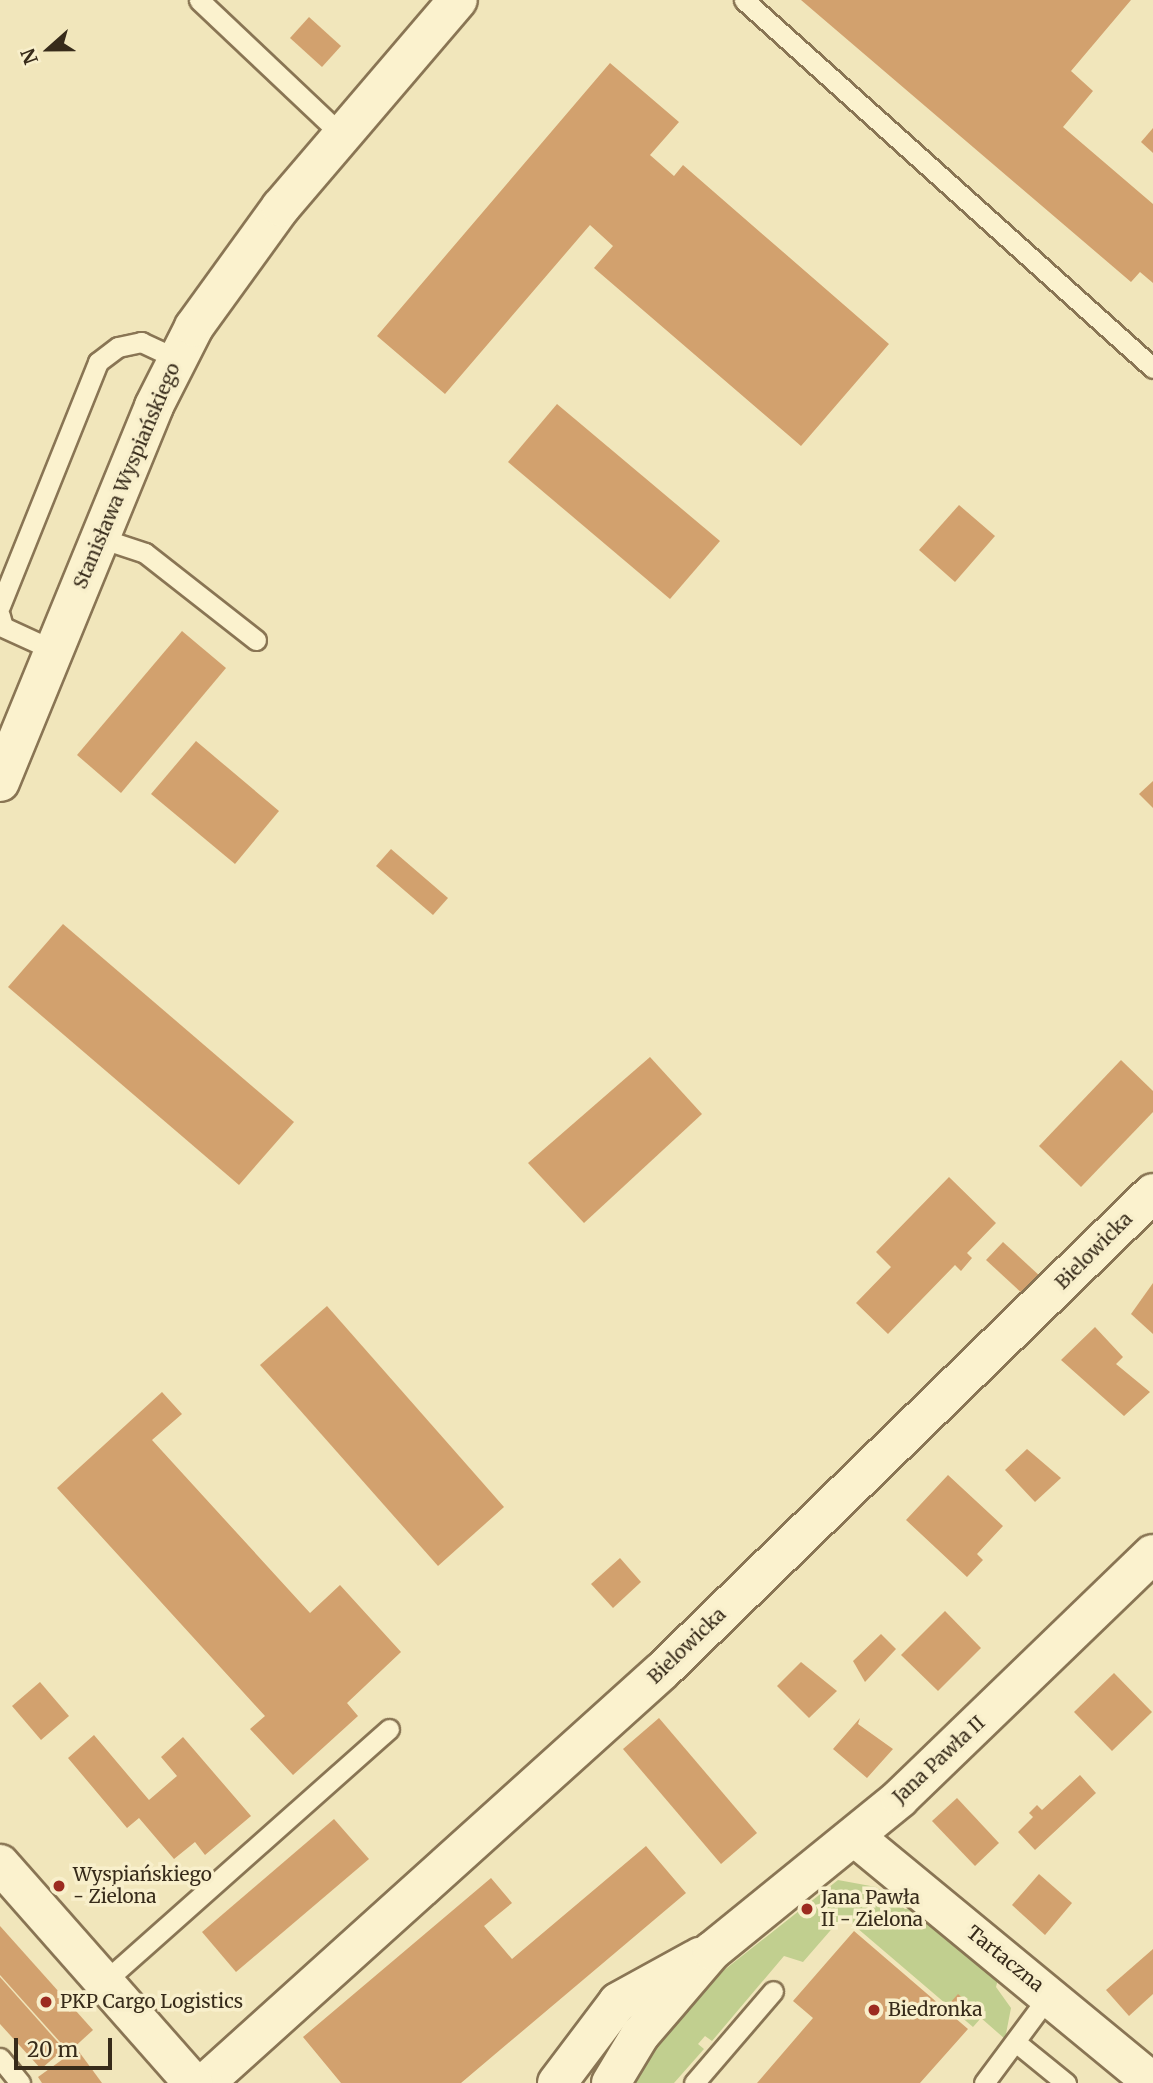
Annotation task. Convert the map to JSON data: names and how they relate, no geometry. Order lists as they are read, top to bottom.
{
  "streets": {
    "street": [
      "Stanisława Wyspiańskiego",
      "Bielowicka",
      "Jana Pawła II",
      "Tartaczna"
    ]
  },
  "crossings": [
    ["Jana Pawła II", "Tartaczna"]
  ],
  "places": [
    "Wyspiańskiego - Zielona",
    "Jana Pawła II - Zielona",
    "PKP Cargo Logistics",
    "Biedronka"
  ],
  "scale_bar": "20 m",
  "north": "left"
}
